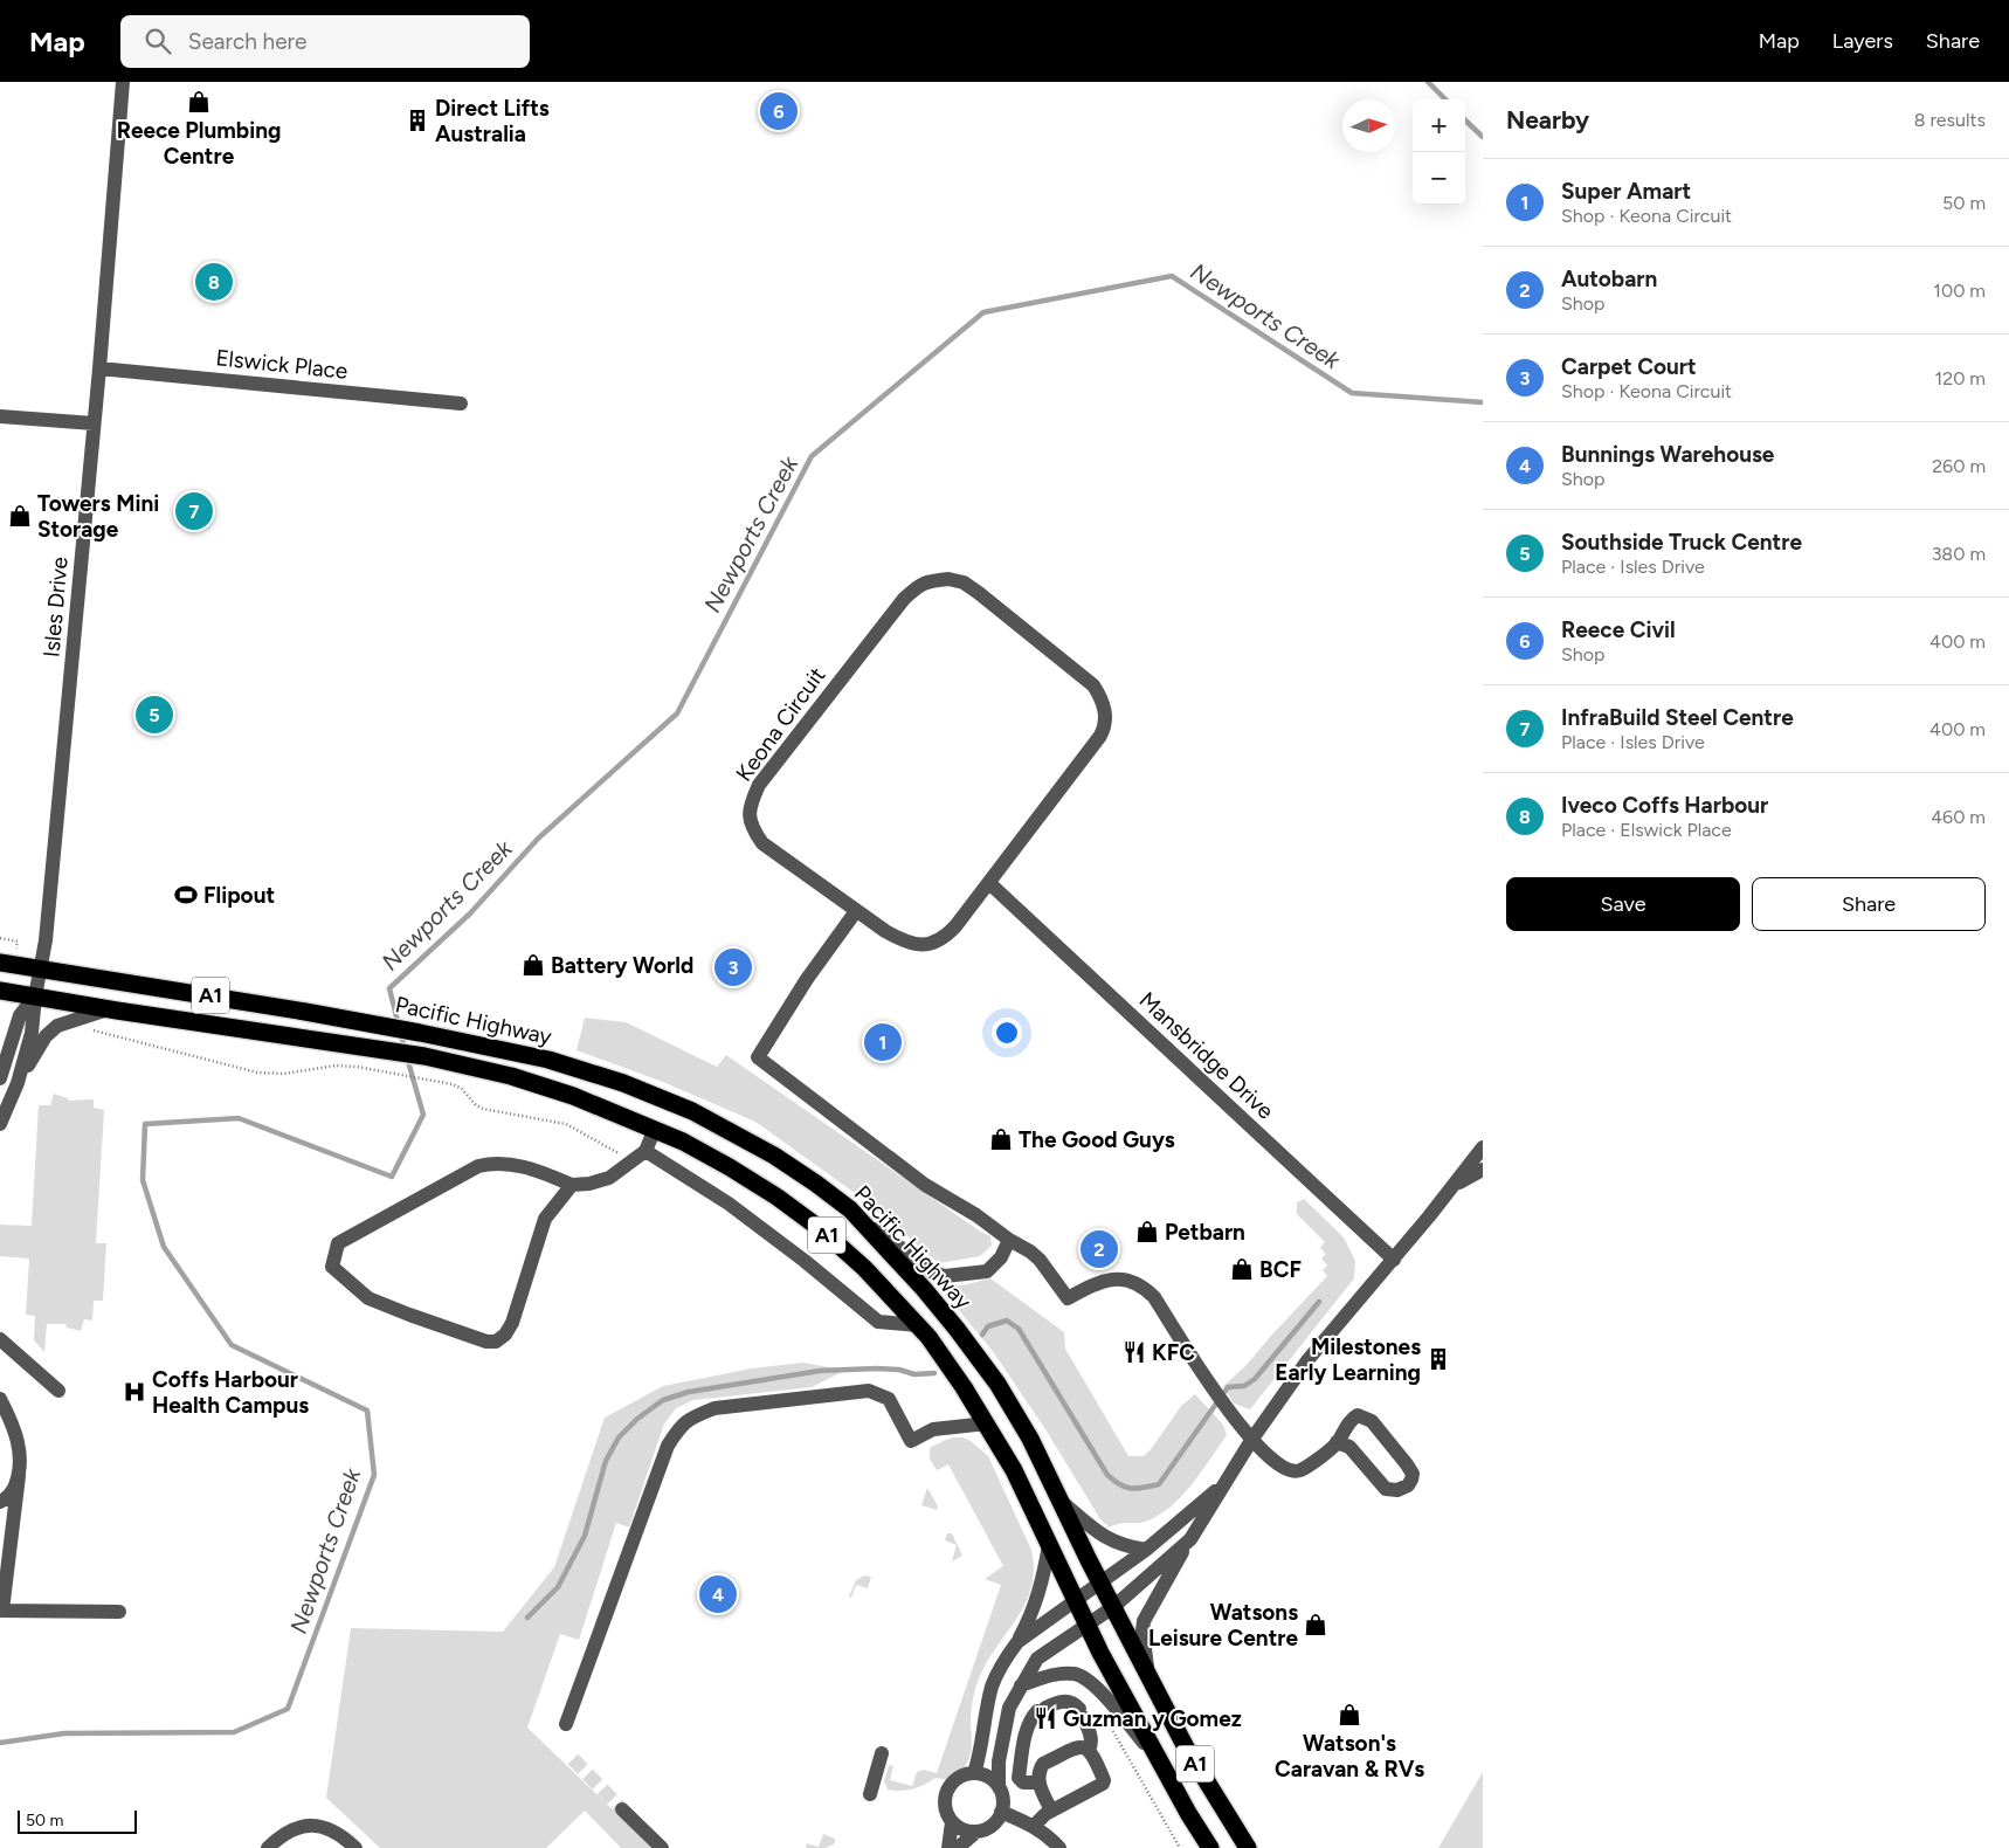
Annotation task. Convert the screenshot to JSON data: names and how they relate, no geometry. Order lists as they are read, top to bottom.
{
  "streets": {
    "highway": ["A1", "Pacific Highway"],
    "street": [
      "Elswick Place",
      "Isles Drive",
      "Keona Circuit",
      "Mansbridge Drive"
    ]
  },
  "crossings": [
    ["Elswick Place", "Isles Drive"],
    ["Isles Drive", "Pacific Highway"],
    ["Keona Circuit", "Mansbridge Drive"]
  ],
  "water": ["Newports Creek"],
  "places": {
    "shop": [
      "Reece Plumbing Centre",
      "Towers Mini Storage",
      "Battery World",
      "The Good Guys",
      "Petbarn",
      "BCF",
      "Watsons Leisure Centre",
      "Watson's Caravan & RVs"
    ],
    "building": ["Direct Lifts Australia", "Milestones Early Learning"],
    "sports": ["Flipout"],
    "restaurant": ["KFC", "Guzman y Gomez"],
    "hospital": ["Coffs Harbour Health Campus"]
  },
  "scale_bar": "50 m",
  "north": "right",
  "page": {
    "header": "Map",
    "search": "Search here",
    "nav": ["Map", "Layers", "Share"],
    "heading": ["Nearby", "8 results"],
    "pins": [
      "6",
      "8",
      "7",
      "5",
      "3",
      "1",
      "2",
      "4"
    ],
    "map_buttons": ["+", "−"],
    "list": [
      {
        "mark": "1",
        "name": "Super Amart",
        "note": "Shop · Keona Circuit",
        "value": "50 m"
      },
      {
        "mark": "2",
        "name": "Autobarn",
        "note": "Shop",
        "value": "100 m"
      },
      {
        "mark": "3",
        "name": "Carpet Court",
        "note": "Shop · Keona Circuit",
        "value": "120 m"
      },
      {
        "mark": "4",
        "name": "Bunnings Warehouse",
        "note": "Shop",
        "value": "260 m"
      },
      {
        "mark": "5",
        "name": "Southside Truck Centre",
        "note": "Place · Isles Drive",
        "value": "380 m"
      },
      {
        "mark": "6",
        "name": "Reece Civil",
        "note": "Shop",
        "value": "400 m"
      },
      {
        "mark": "7",
        "name": "InfraBuild Steel Centre",
        "note": "Place · Isles Drive",
        "value": "400 m"
      },
      {
        "mark": "8",
        "name": "Iveco Coffs Harbour",
        "note": "Place · Elswick Place",
        "value": "460 m"
      }
    ],
    "buttons": ["Save", "Share"],
    "scale": "50 m"
  }
}
